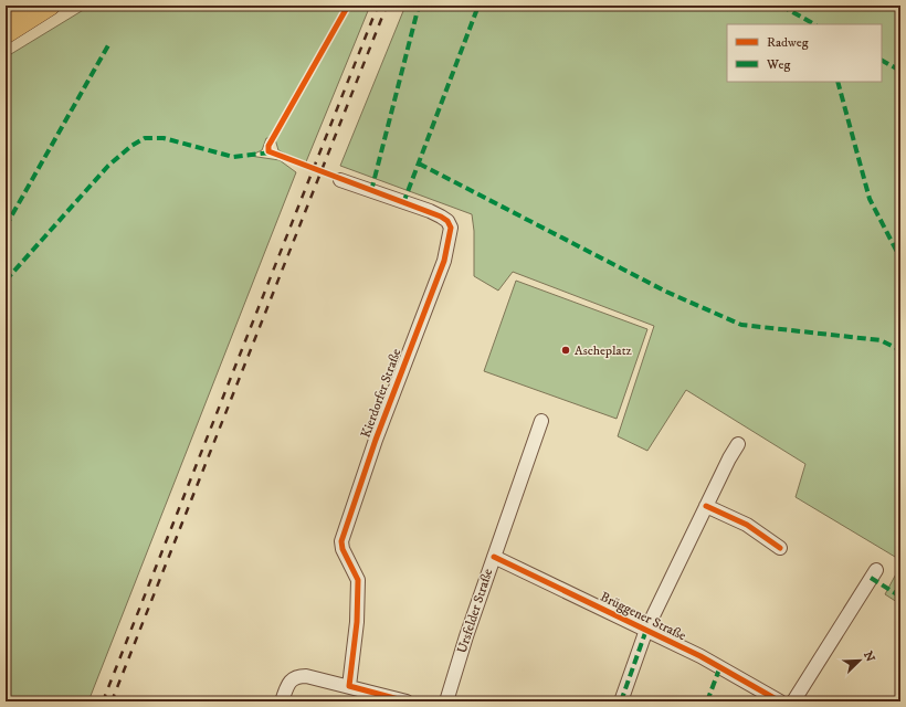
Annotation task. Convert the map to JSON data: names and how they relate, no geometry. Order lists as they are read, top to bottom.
{
  "streets": {
    "street": ["Kierdorfer Straße", "Ursfelder Straße", "Brüggener Straße"]
  },
  "crossings": [
    ["Ursfelder Straße", "Brüggener Straße"]
  ],
  "places": ["Ascheplatz"],
  "legend": ["Radweg", "Weg"],
  "north": "top right"
}
